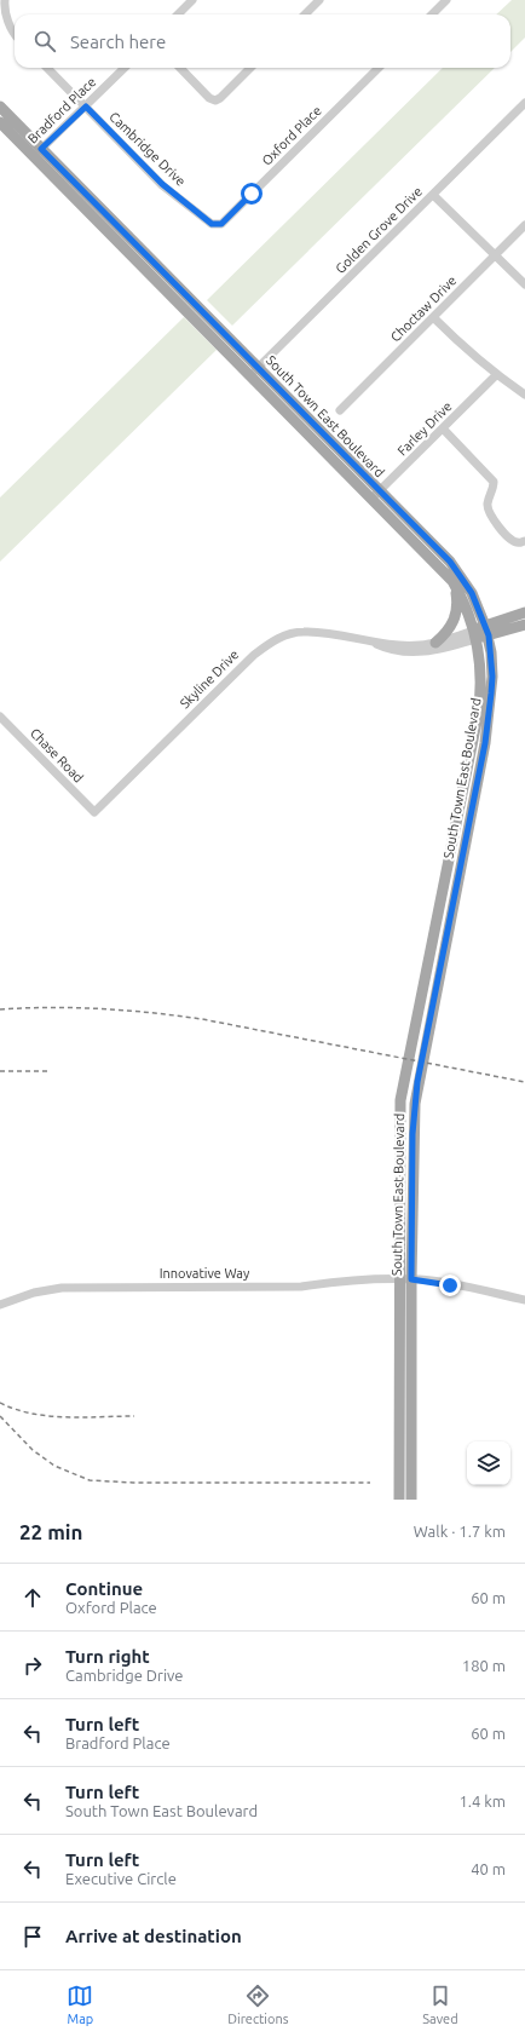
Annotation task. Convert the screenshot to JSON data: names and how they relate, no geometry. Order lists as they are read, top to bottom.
{
  "streets": {
    "main road": ["South Town East Boulevard", "Skyline Drive"],
    "street": [
      "Bradford Place",
      "Oxford Place",
      "Cambridge Drive",
      "Golden Grove Drive",
      "Choctaw Drive",
      "Farley Drive",
      "Chase Road",
      "Innovative Way"
    ]
  },
  "crossings": [
    ["Bradford Place", "Cambridge Drive"],
    ["Bradford Place", "South Town East Boulevard"],
    ["Oxford Place", "Cambridge Drive"],
    ["Golden Grove Drive", "South Town East Boulevard"],
    ["South Town East Boulevard", "Farley Drive"],
    ["South Town East Boulevard", "Skyline Drive"],
    ["South Town East Boulevard", "Innovative Way"],
    ["Skyline Drive", "Chase Road"]
  ],
  "page": {
    "search": "Search here",
    "heading": ["22 min", "Walk · 1.7 km"],
    "list": [
      ["Continue", "Oxford Place", "60 m"],
      ["Turn right", "Cambridge Drive", "180 m"],
      ["Turn left", "Bradford Place", "60 m"],
      ["Turn left", "South Town East Boulevard", "1.4 km"],
      ["Turn left", "Executive Circle", "40 m"],
      "Arrive at destination"
    ],
    "nav": ["Map", "Directions", "Saved"]
  }
}
